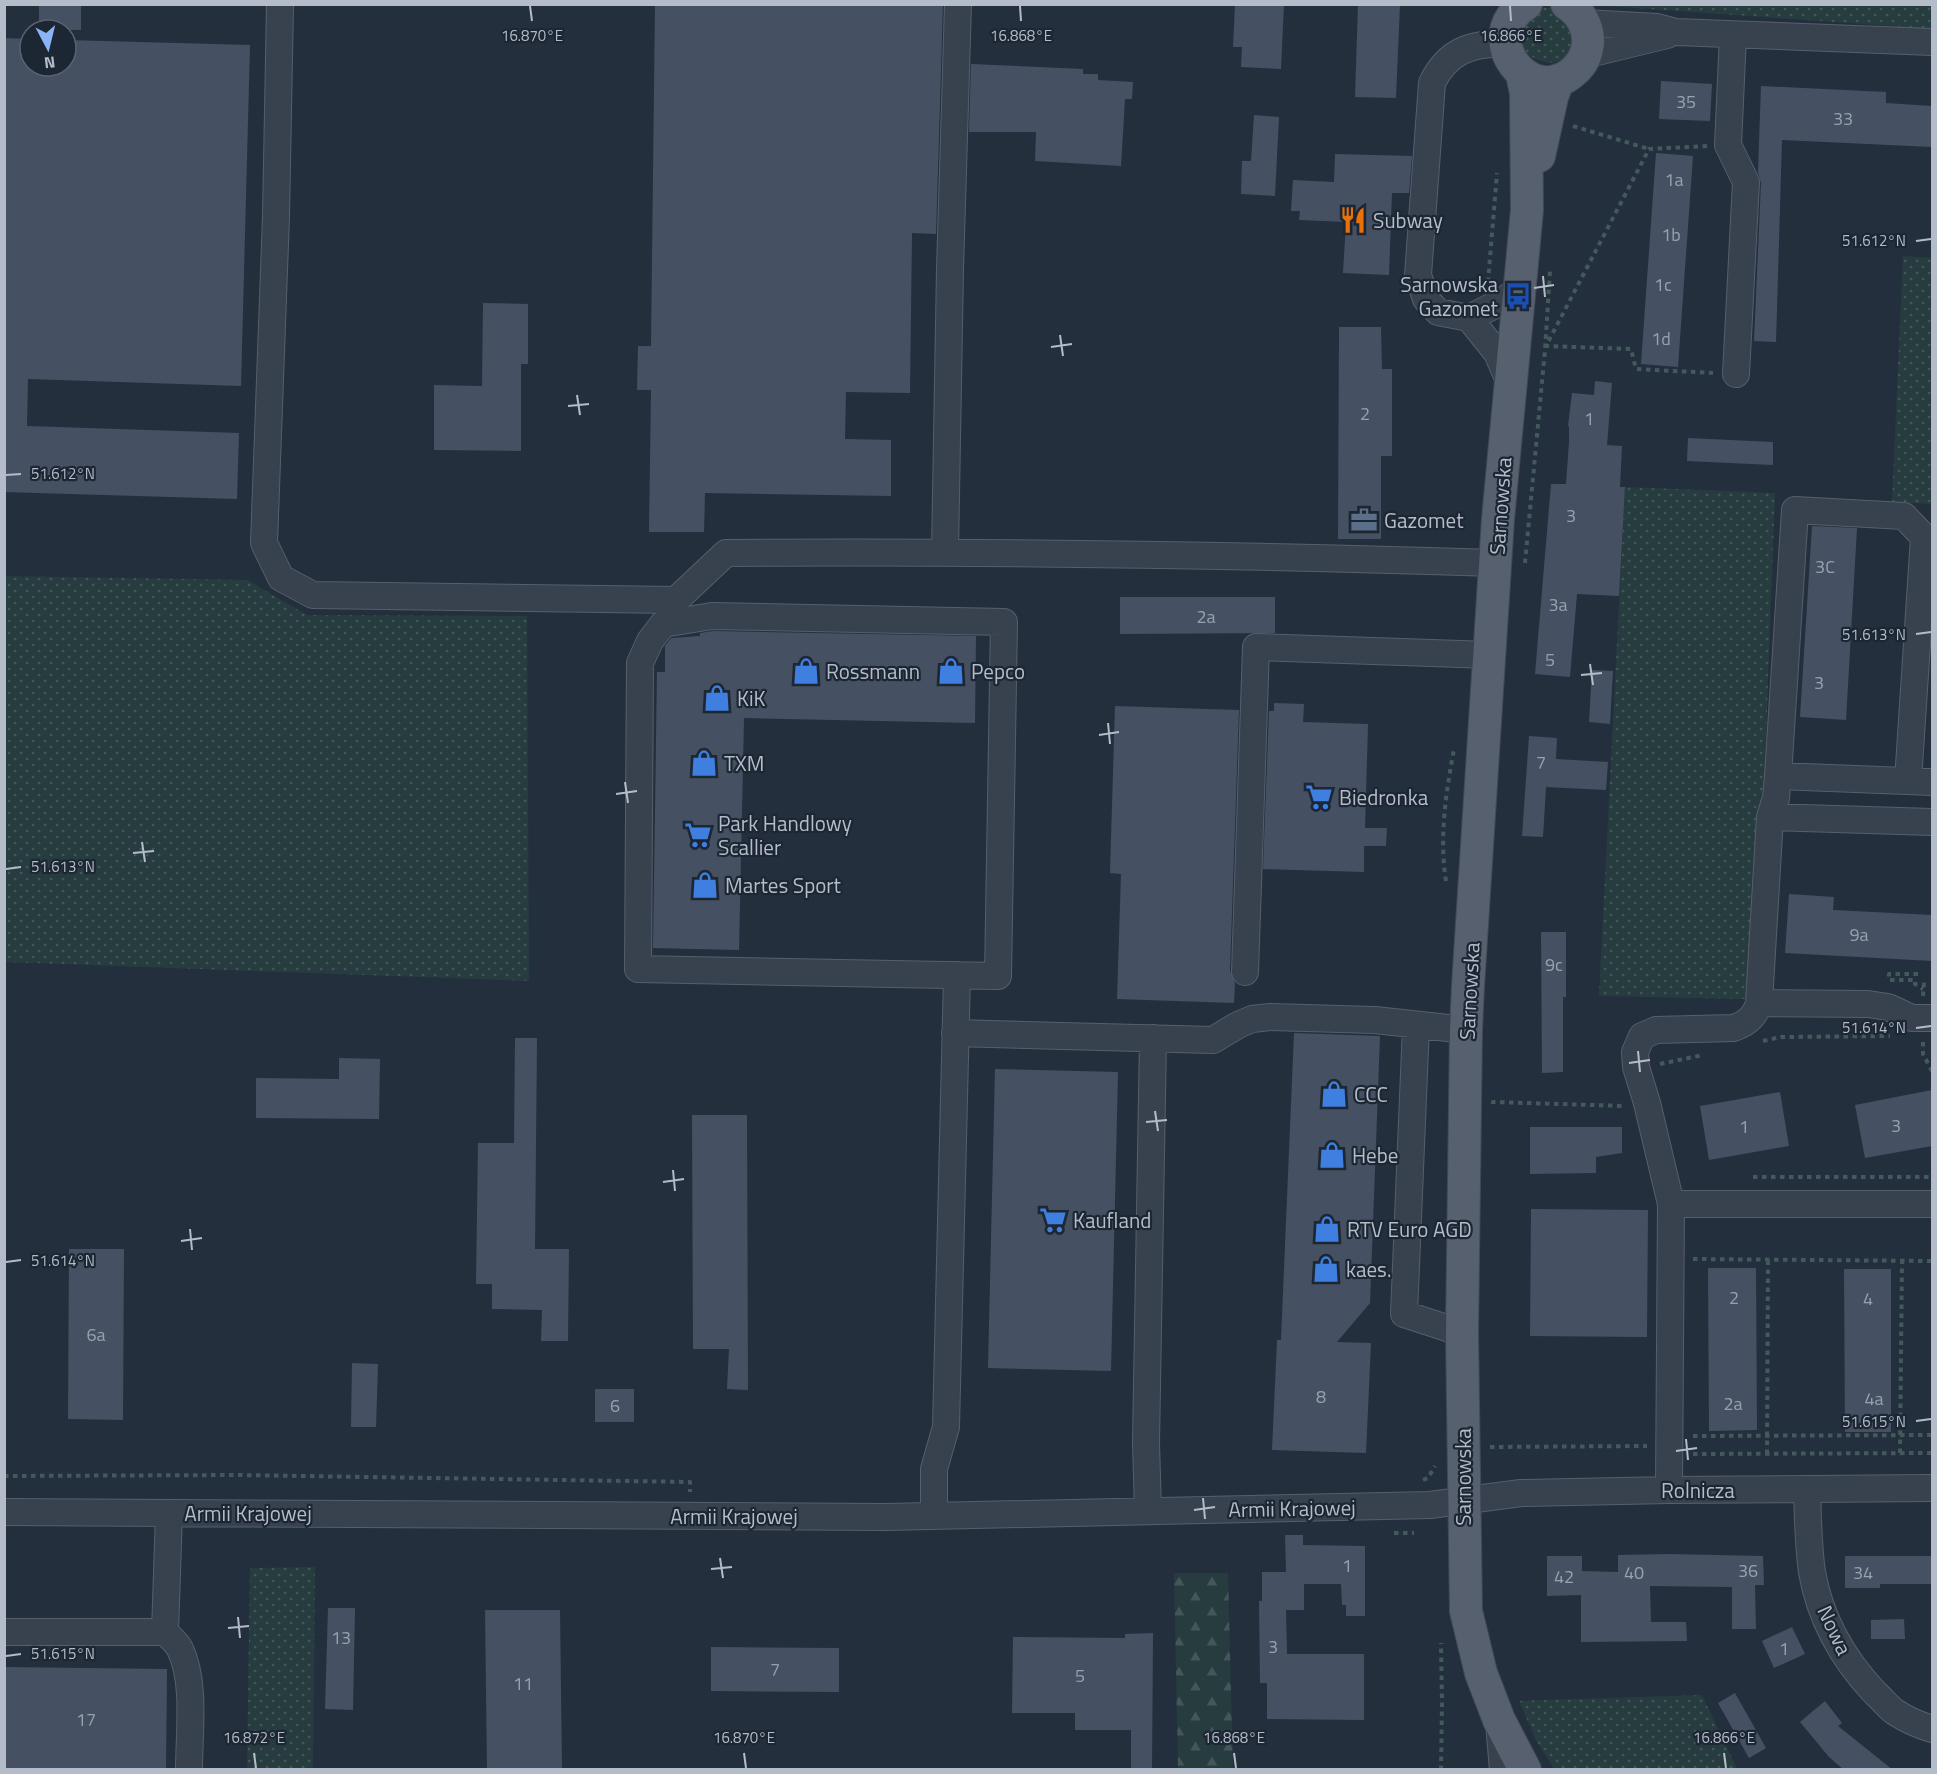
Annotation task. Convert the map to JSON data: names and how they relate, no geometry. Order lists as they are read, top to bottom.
{
  "streets": {
    "main road": ["Sarnowska"],
    "street": ["Rolnicza", "Armii Krajowej", "Nowa"]
  },
  "crossings": [
    ["Sarnowska", "Rolnicza"],
    ["Sarnowska", "Armii Krajowej"],
    ["Rolnicza", "Armii Krajowej"],
    ["Rolnicza", "Nowa"]
  ],
  "places": {
    "restaurant": ["Subway"],
    "bus stop": ["Sarnowska Gazomet"],
    "office": ["Gazomet"],
    "shop": [
      "Rossmann",
      "Pepco",
      "KiK",
      "TXM",
      "Martes Sport",
      "CCC",
      "Hebe",
      "RTV Euro AGD",
      "kaes."
    ],
    "supermarket": ["Biedronka", "Park Handlowy Scallier", "Kaufland"]
  },
  "house_numbers": [
    "35",
    "33",
    "1a",
    "1b",
    "1c",
    "1d",
    "2",
    "1",
    "3",
    "3C",
    "3a",
    "2a",
    "5",
    "3",
    "7",
    "9a",
    "9c",
    "3",
    "1",
    "2",
    "4",
    "6a",
    "8",
    "4a",
    "2a",
    "6",
    "1",
    "36",
    "40",
    "34",
    "42",
    "13",
    "3",
    "1",
    "7",
    "5",
    "11",
    "17"
  ],
  "north": "bottom",
  "coordinates": [
    "16.870°E",
    "16.868°E",
    "16.866°E",
    "51.612°N",
    "51.613°N",
    "51.614°N",
    "51.615°N",
    "16.872°E"
  ]
}
